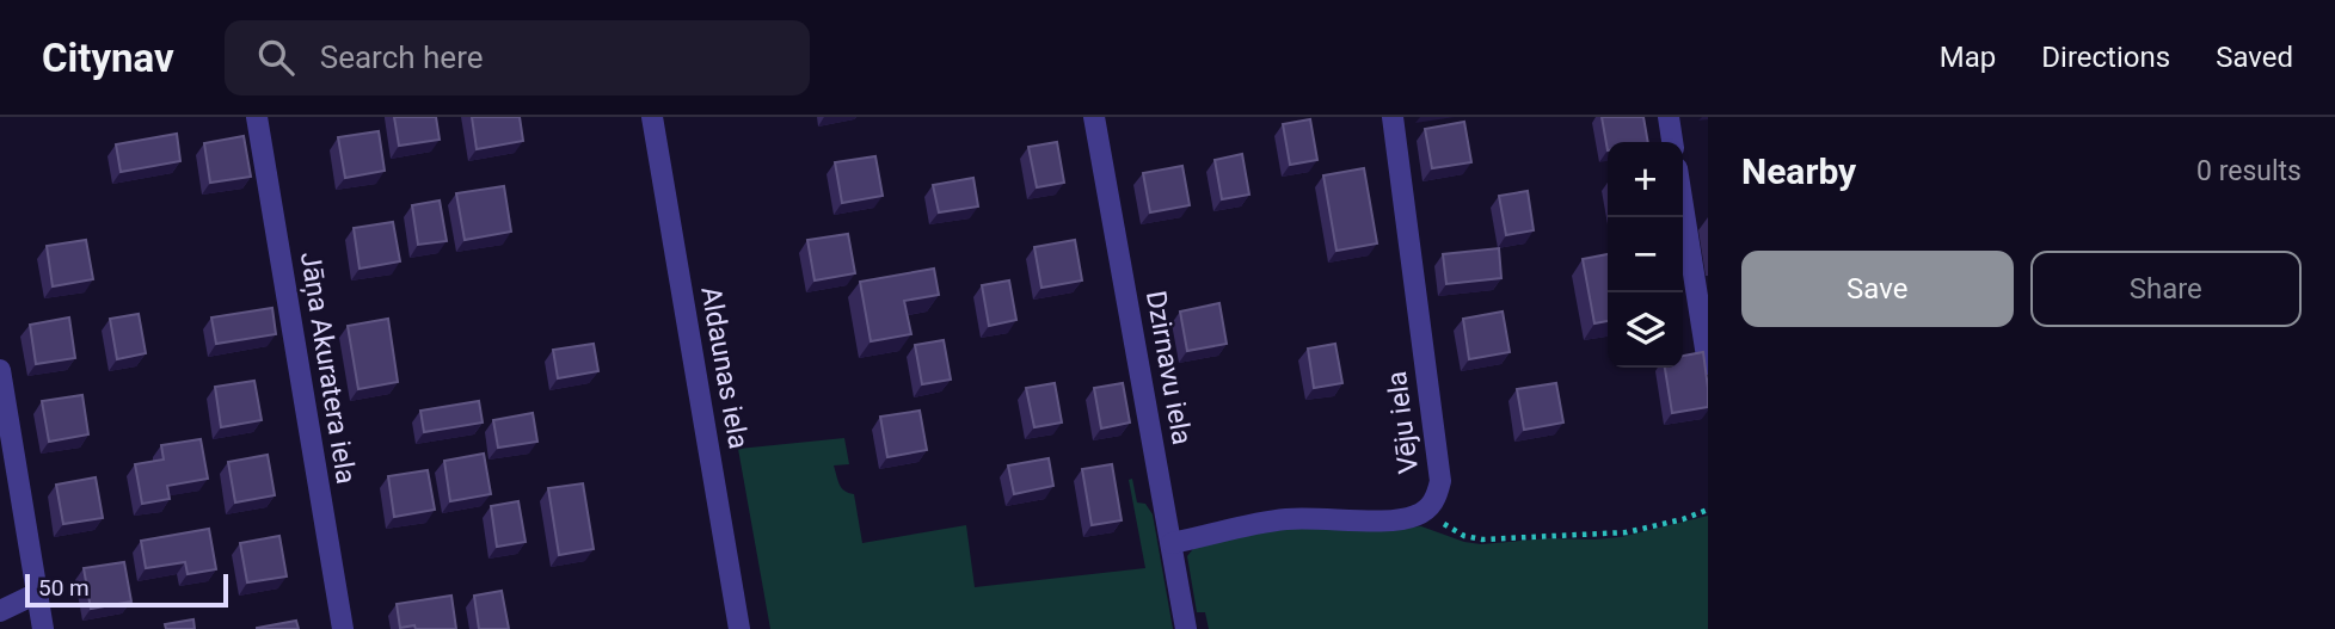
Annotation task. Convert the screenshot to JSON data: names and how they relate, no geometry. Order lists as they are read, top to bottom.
{
  "streets": {
    "street": [
      "Jāņa Akuratera iela",
      "Aldaunas iela",
      "Dzirnavu iela",
      "Vēju iela"
    ]
  },
  "crossings": [
    ["Dzirnavu iela", "Vēju iela"]
  ],
  "scale_bar": "50 m",
  "page": {
    "header": "Citynav",
    "search": "Search here",
    "nav": ["Map", "Directions", "Saved"],
    "heading": ["Nearby", "0 results"],
    "map_buttons": ["+", "−"],
    "buttons": ["Save", "Share"],
    "scale": "50 m"
  }
}
